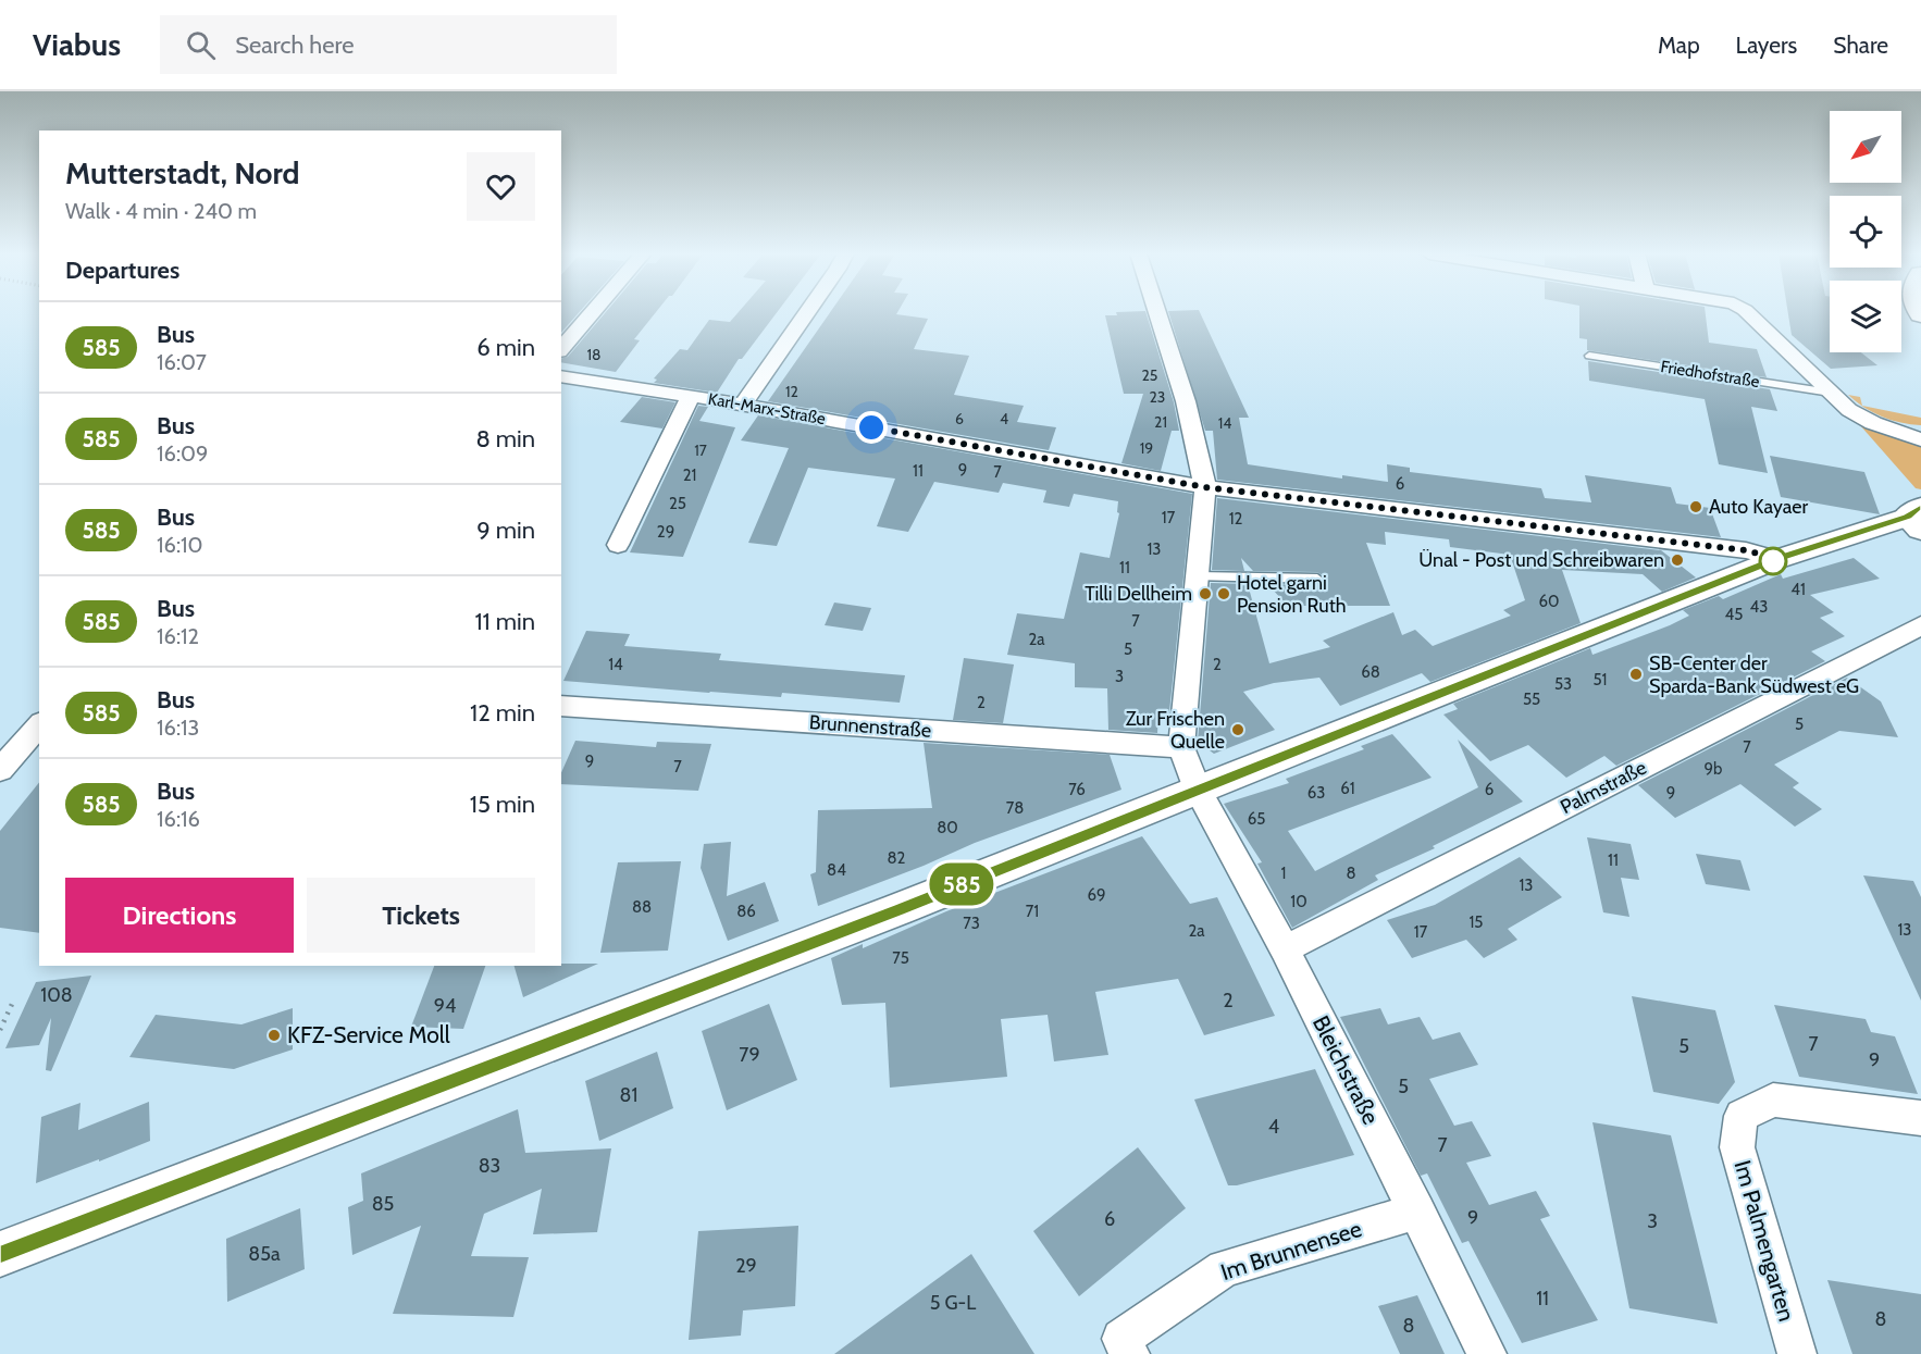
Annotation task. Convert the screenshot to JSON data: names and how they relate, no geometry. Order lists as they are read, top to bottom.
{
  "streets": {
    "street": [
      "Karl-Marx-Straße",
      "Brunnenstraße",
      "Palmstraße",
      "Bleichstraße",
      "Im Palmengarten",
      "Im Brunnensee"
    ],
    "lane": ["Friedhofstraße"]
  },
  "crossings": [
    ["Brunnenstraße", "Bleichstraße"],
    ["Palmstraße", "Bleichstraße"],
    ["Bleichstraße", "Im Brunnensee"]
  ],
  "places": [
    "Auto Kayaer",
    "Ünal - Post und Schreibwaren",
    "Tilli Dellheim",
    "Hotel garni Pension Ruth",
    "SB-Center der Sparda-Bank Südwest eG",
    "Zur Frischen Quelle",
    "KFZ-Service Moll"
  ],
  "lines": ["bus line 585"],
  "house_numbers": [
    "18",
    "25",
    "12",
    "23",
    "6",
    "4",
    "21",
    "14",
    "19",
    "17",
    "9",
    "11",
    "7",
    "21",
    "6",
    "25",
    "17",
    "12",
    "29",
    "13",
    "11",
    "41",
    "60",
    "43",
    "45",
    "7",
    "2a",
    "5",
    "14",
    "2",
    "68",
    "3",
    "51",
    "53",
    "55",
    "2",
    "5",
    "7",
    "9",
    "7",
    "9b",
    "61",
    "76",
    "6",
    "63",
    "9",
    "78",
    "65",
    "80",
    "82",
    "11",
    "84",
    "1",
    "8",
    "13",
    "69",
    "10",
    "88",
    "86",
    "71",
    "15",
    "73",
    "13",
    "2a",
    "17",
    "75",
    "108",
    "2",
    "94",
    "7",
    "5",
    "79",
    "9",
    "5",
    "81",
    "4",
    "7",
    "83",
    "85",
    "9",
    "6",
    "3",
    "85a",
    "29",
    "11",
    "5 G-L",
    "8",
    "8"
  ],
  "north": "bottom left",
  "page": {
    "header": "Viabus",
    "search": "Search here",
    "nav": ["Map", "Layers", "Share"],
    "on_map": "585",
    "heading": [
      ["Mutterstadt, Nord", "Walk · 4 min · 240 m"],
      "Departures"
    ],
    "list": [
      {
        "mark": "585",
        "name": "Bus",
        "note": "16:07",
        "value": "6 min"
      },
      {
        "mark": "585",
        "name": "Bus",
        "note": "16:09",
        "value": "8 min"
      },
      {
        "mark": "585",
        "name": "Bus",
        "note": "16:10",
        "value": "9 min"
      },
      {
        "mark": "585",
        "name": "Bus",
        "note": "16:12",
        "value": "11 min"
      },
      {
        "mark": "585",
        "name": "Bus",
        "note": "16:13",
        "value": "12 min"
      },
      {
        "mark": "585",
        "name": "Bus",
        "note": "16:16",
        "value": "15 min"
      }
    ],
    "buttons": ["Directions", "Tickets"]
  }
}
